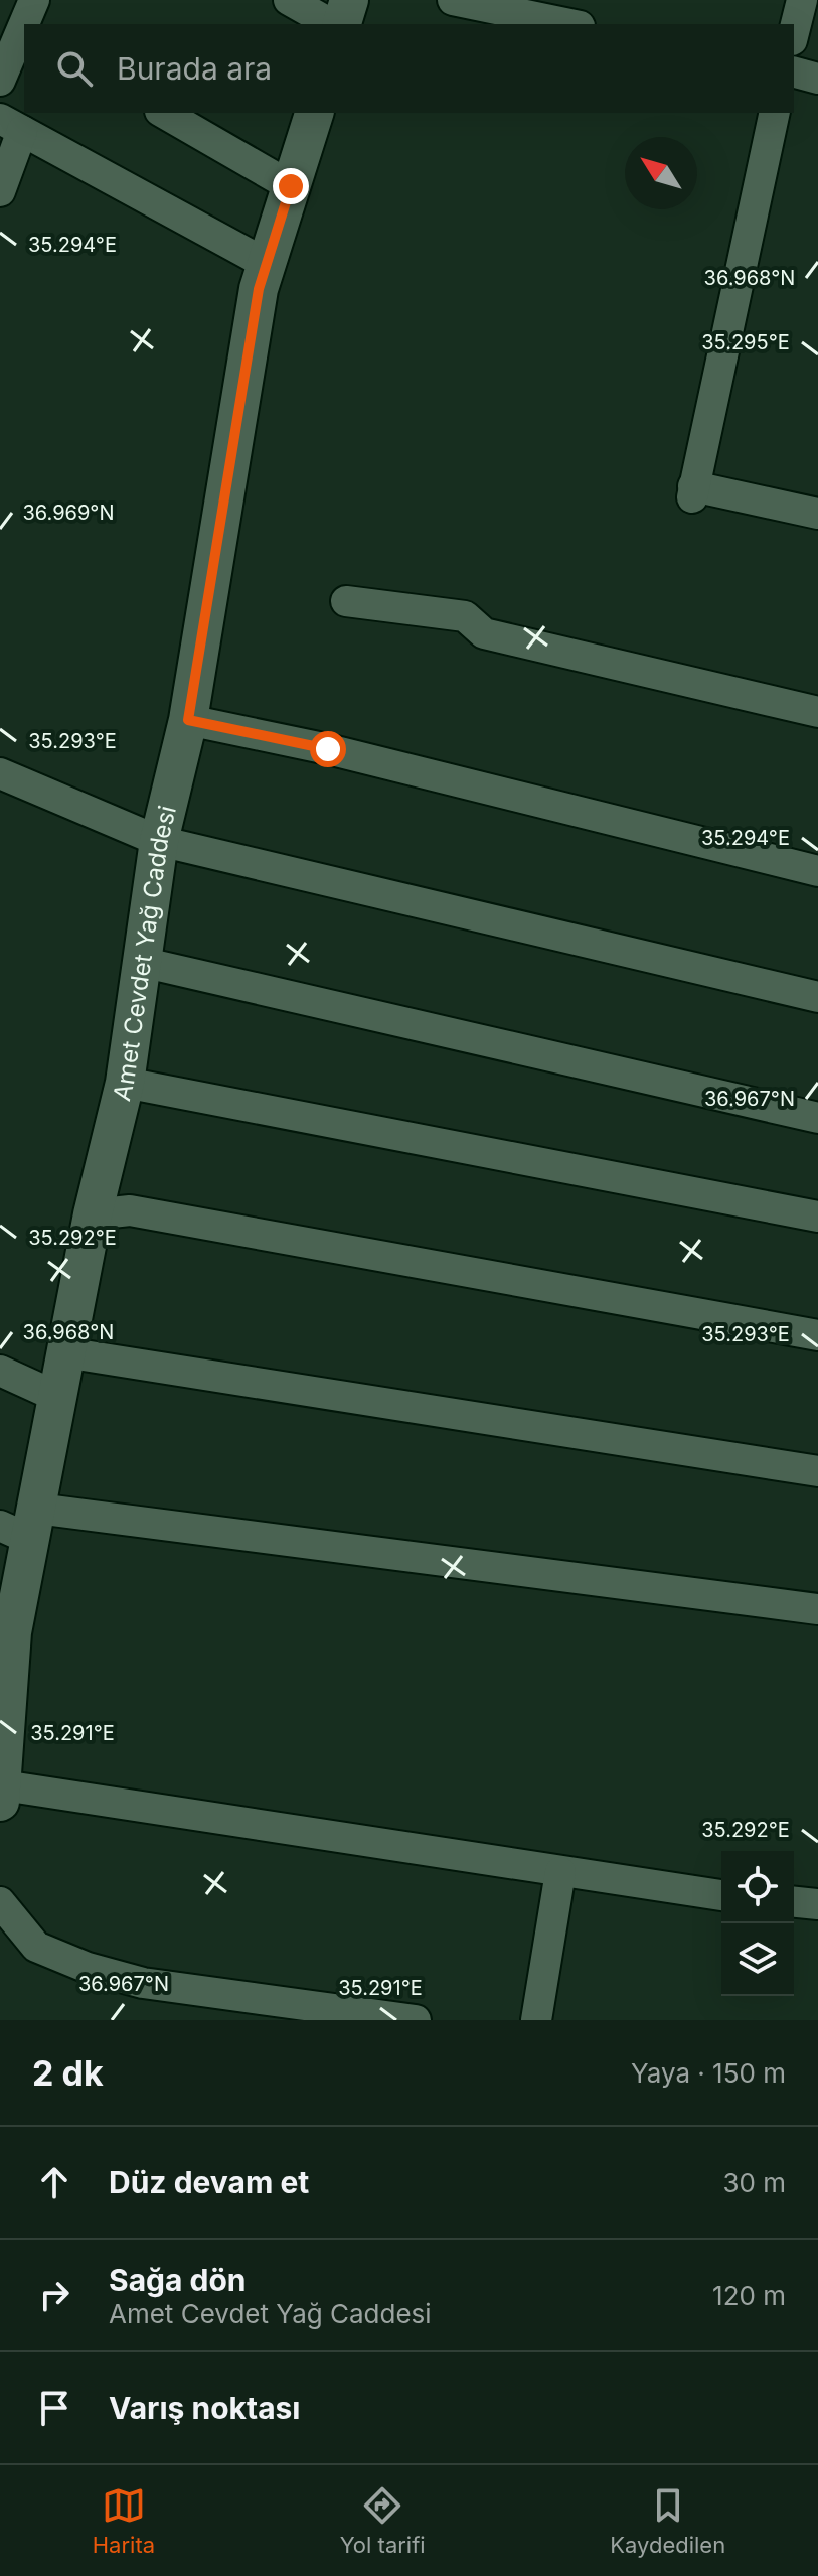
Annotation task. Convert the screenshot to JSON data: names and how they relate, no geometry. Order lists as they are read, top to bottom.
{
  "streets": {
    "street": ["Amet Cevdet Yağ Caddesi"]
  },
  "north": "top left",
  "page": {
    "search": "Burada ara",
    "heading": ["2 dk", "Yaya · 150 m"],
    "list": [
      ["Düz devam et", "30 m"],
      ["Sağa dön", "Amet Cevdet Yağ Caddesi", "120 m"],
      "Varış noktası"
    ],
    "nav": ["Harita", "Yol tarifi", "Kaydedilen"]
  },
  "coordinates": [
    "35.294°E",
    "36.968°N",
    "35.295°E",
    "36.969°N",
    "35.293°E",
    "36.967°N",
    "35.292°E",
    "35.291°E"
  ]
}
